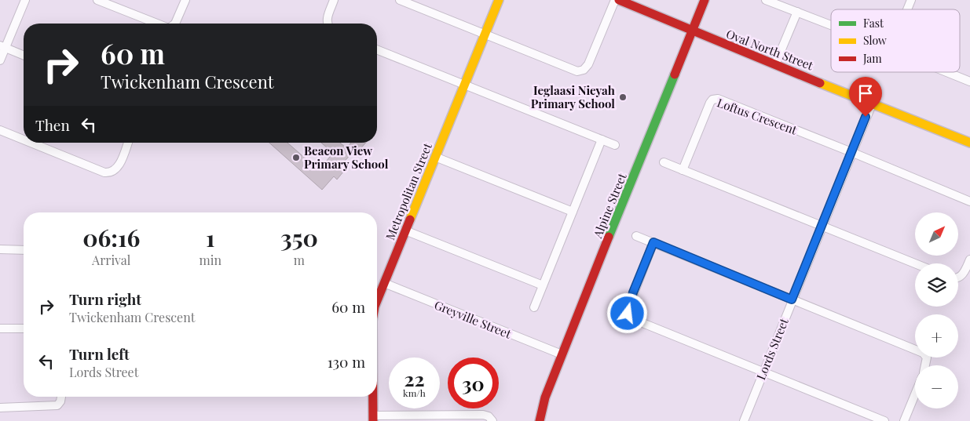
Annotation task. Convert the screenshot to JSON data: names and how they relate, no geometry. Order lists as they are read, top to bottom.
{
  "streets": {
    "street": [
      "Oval North Street",
      "Loftus Crescent",
      "Metropolitan Street",
      "Alpine Street",
      "Greyville Street",
      "Lords Street"
    ]
  },
  "crossings": [
    ["Oval North Street", "Alpine Street"],
    ["Oval North Street", "Lords Street"],
    ["Loftus Crescent", "Lords Street"],
    ["Metropolitan Street", "Greyville Street"],
    ["Alpine Street", "Greyville Street"]
  ],
  "places": ["Ieglaasi Nieyah Primary School", "Beacon View Primary School"],
  "legend": ["Fast", "Slow", "Jam"],
  "north": "top right",
  "page": {
    "turn": ["60 m", "Twickenham Crescent"],
    "then": "Then",
    "map_buttons": ["+", "−"],
    "eta": [
      "06:16",
      "Arrival",
      "1",
      "min",
      "350",
      "m"
    ],
    "list": [
      {
        "name": "Turn right",
        "note": "Twickenham Crescent",
        "value": "60 m"
      },
      {
        "name": "Turn left",
        "note": "Lords Street",
        "value": "130 m"
      }
    ],
    "speed": "22 km/h",
    "limit": "30"
  }
}
